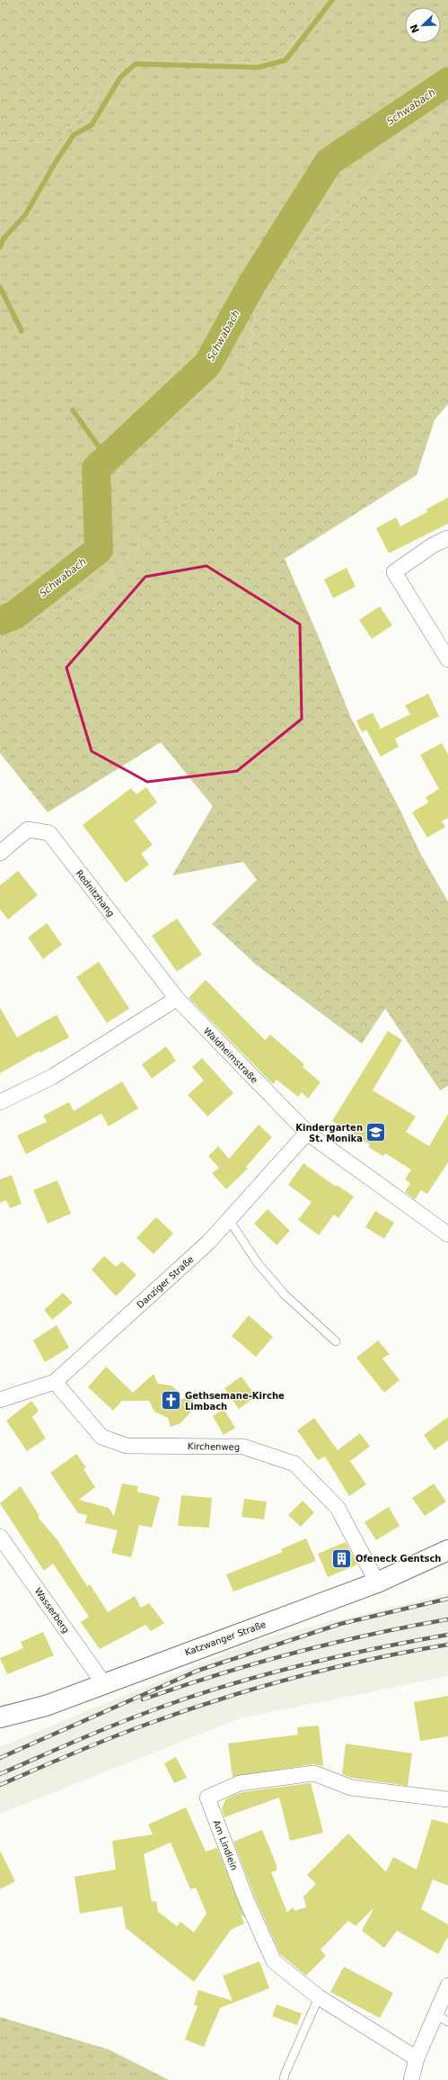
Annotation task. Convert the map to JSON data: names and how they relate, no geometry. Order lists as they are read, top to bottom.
{
  "streets": {
    "main road": ["Katzwanger Straße"],
    "street": [
      "Rednitzhang",
      "Waldheimstraße",
      "Danziger Straße",
      "Kirchenweg",
      "Wasserberg",
      "Am Lindlein"
    ]
  },
  "crossings": [
    ["Rednitzhang", "Waldheimstraße"],
    ["Waldheimstraße", "Danziger Straße"],
    ["Danziger Straße", "Kirchenweg"],
    ["Kirchenweg", "Katzwanger Straße"],
    ["Wasserberg", "Katzwanger Straße"]
  ],
  "water": ["Schwabach"],
  "places": {
    "school or university": ["Kindergarten St. Monika"],
    "church": ["Gethsemane-Kirche Limbach"],
    "building": ["Ofeneck Gentsch"]
  },
  "north": "bottom left"
}
